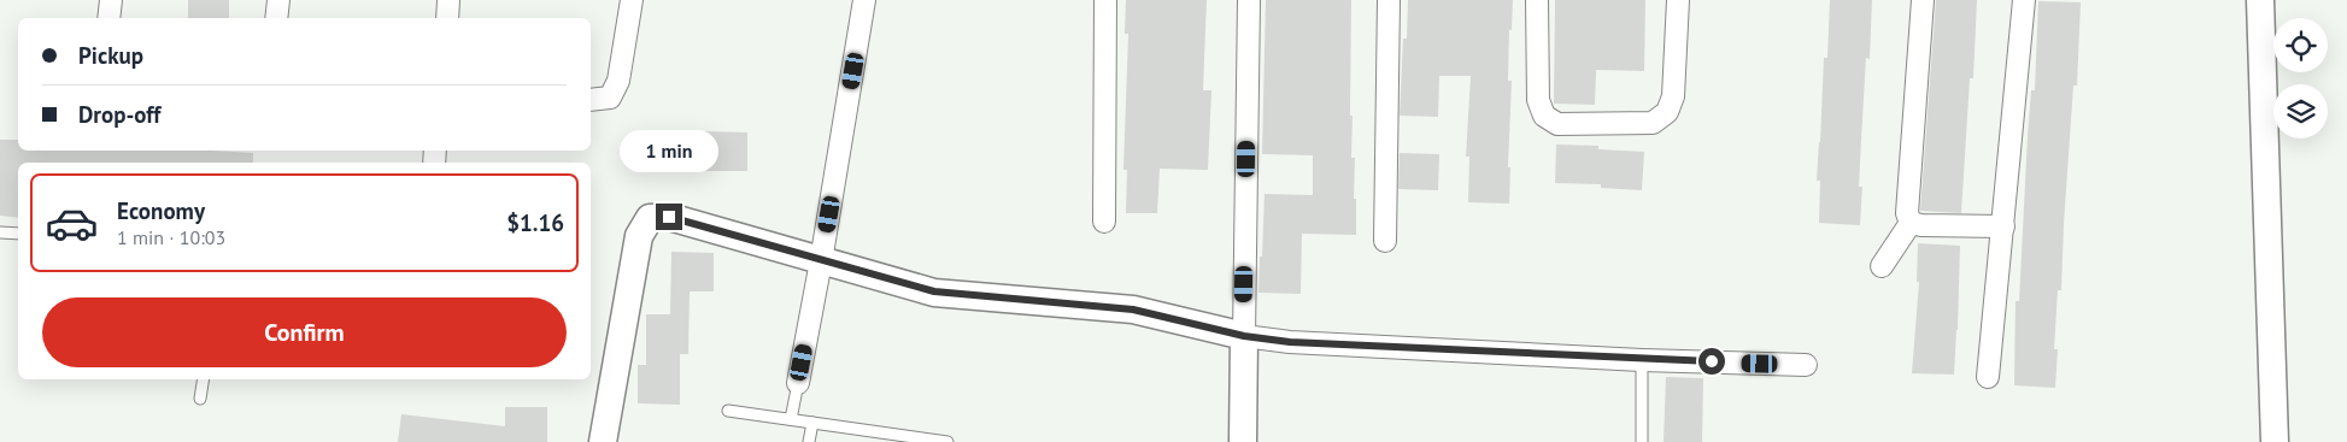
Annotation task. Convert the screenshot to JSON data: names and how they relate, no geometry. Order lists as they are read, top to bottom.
{
  "page": {
    "banner": ["Pickup", "Drop-off"],
    "bubble": "1 min",
    "list": [
      {
        "name": "Economy",
        "note": "1 min · 10:03",
        "value": "$1.16"
      }
    ],
    "buttons": "Confirm"
  }
}
